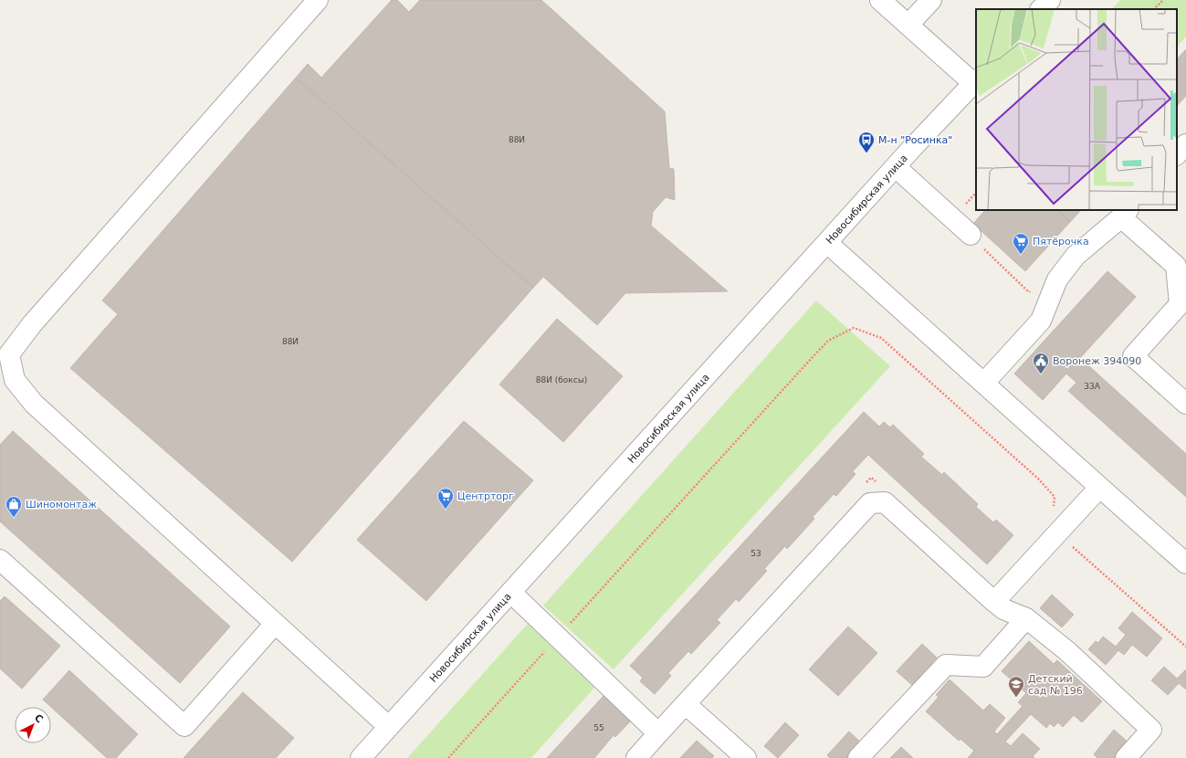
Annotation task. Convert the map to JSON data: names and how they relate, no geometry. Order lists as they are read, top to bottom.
{
  "streets": {
    "street": ["Новосибирская улица"]
  },
  "places": {
    "bus stop": ["М-н \"Росинка\""],
    "supermarket": ["Пятёрочка", "Центрторг"],
    "public building": ["Воронеж 394090"],
    "shop": ["Шиномонтаж"],
    "school or university": ["Детский сад № 196"]
  },
  "house_numbers": [
    "88И",
    "88И",
    "88И (боксы)",
    "33А",
    "53",
    "55"
  ],
  "north": "top right"
}
